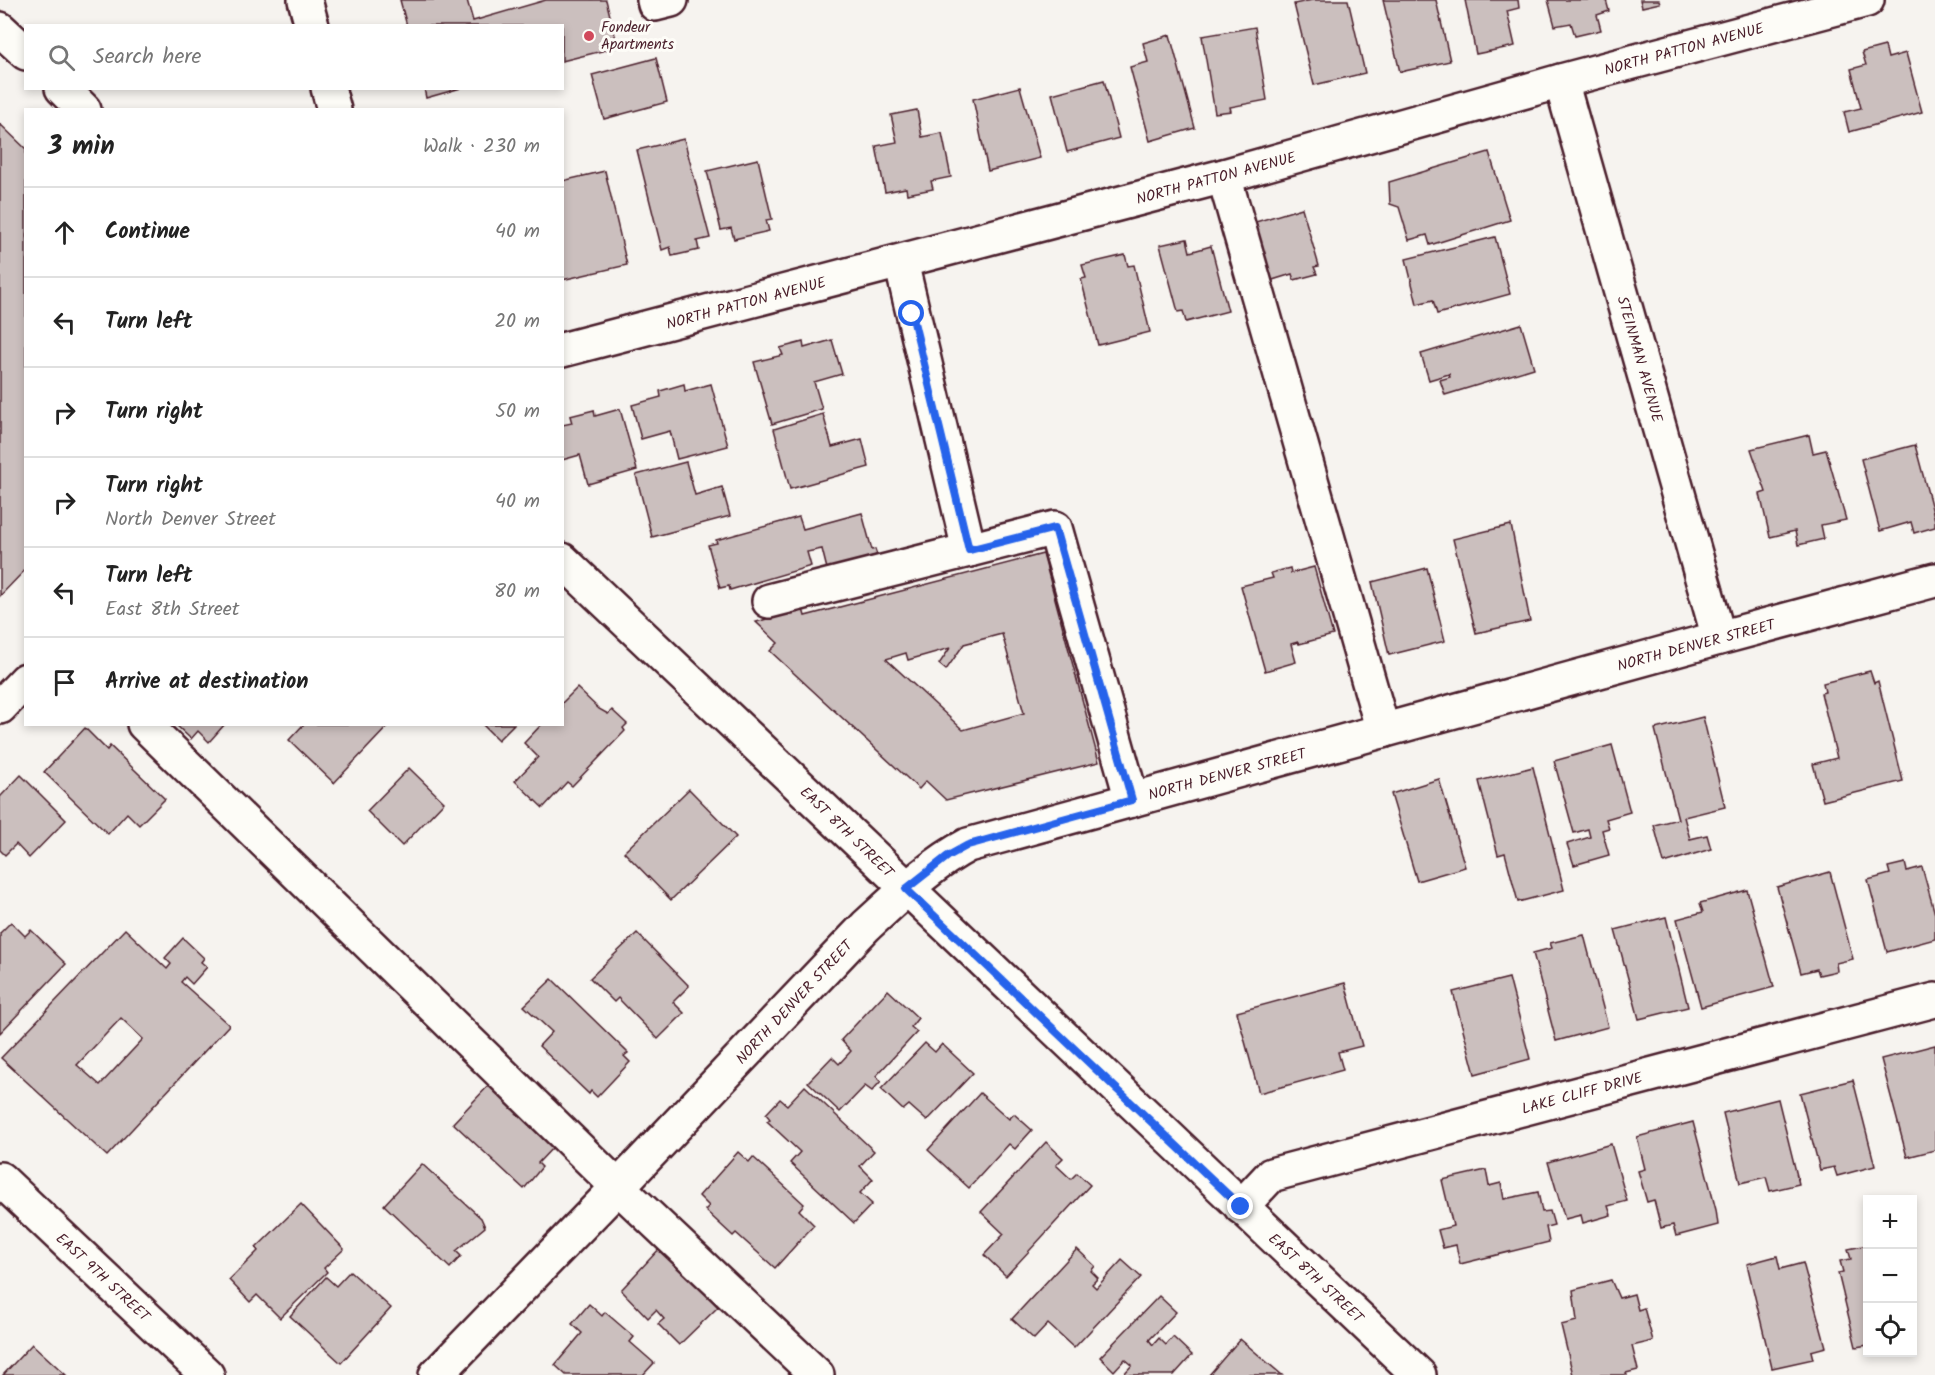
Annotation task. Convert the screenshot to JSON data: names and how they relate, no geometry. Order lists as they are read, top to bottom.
{
  "streets": {
    "street": [
      "NORTH PATTON AVENUE",
      "STEINMAN AVENUE",
      "NORTH DENVER STREET",
      "EAST 8TH STREET",
      "LAKE CLIFF DRIVE",
      "EAST 9TH STREET"
    ]
  },
  "crossings": [
    ["NORTH PATTON AVENUE", "STEINMAN AVENUE"],
    ["STEINMAN AVENUE", "NORTH DENVER STREET"],
    ["NORTH DENVER STREET", "EAST 8TH STREET"],
    ["EAST 8TH STREET", "LAKE CLIFF DRIVE"]
  ],
  "places": ["Fondeur Apartments"],
  "page": {
    "search": "Search here",
    "heading": ["3 min", "Walk · 230 m"],
    "list": [
      ["Continue", "40 m"],
      ["Turn left", "20 m"],
      ["Turn right", "50 m"],
      ["Turn right", "North Denver Street", "40 m"],
      ["Turn left", "East 8th Street", "80 m"],
      "Arrive at destination"
    ],
    "map_buttons": ["+", "−"]
  }
}
